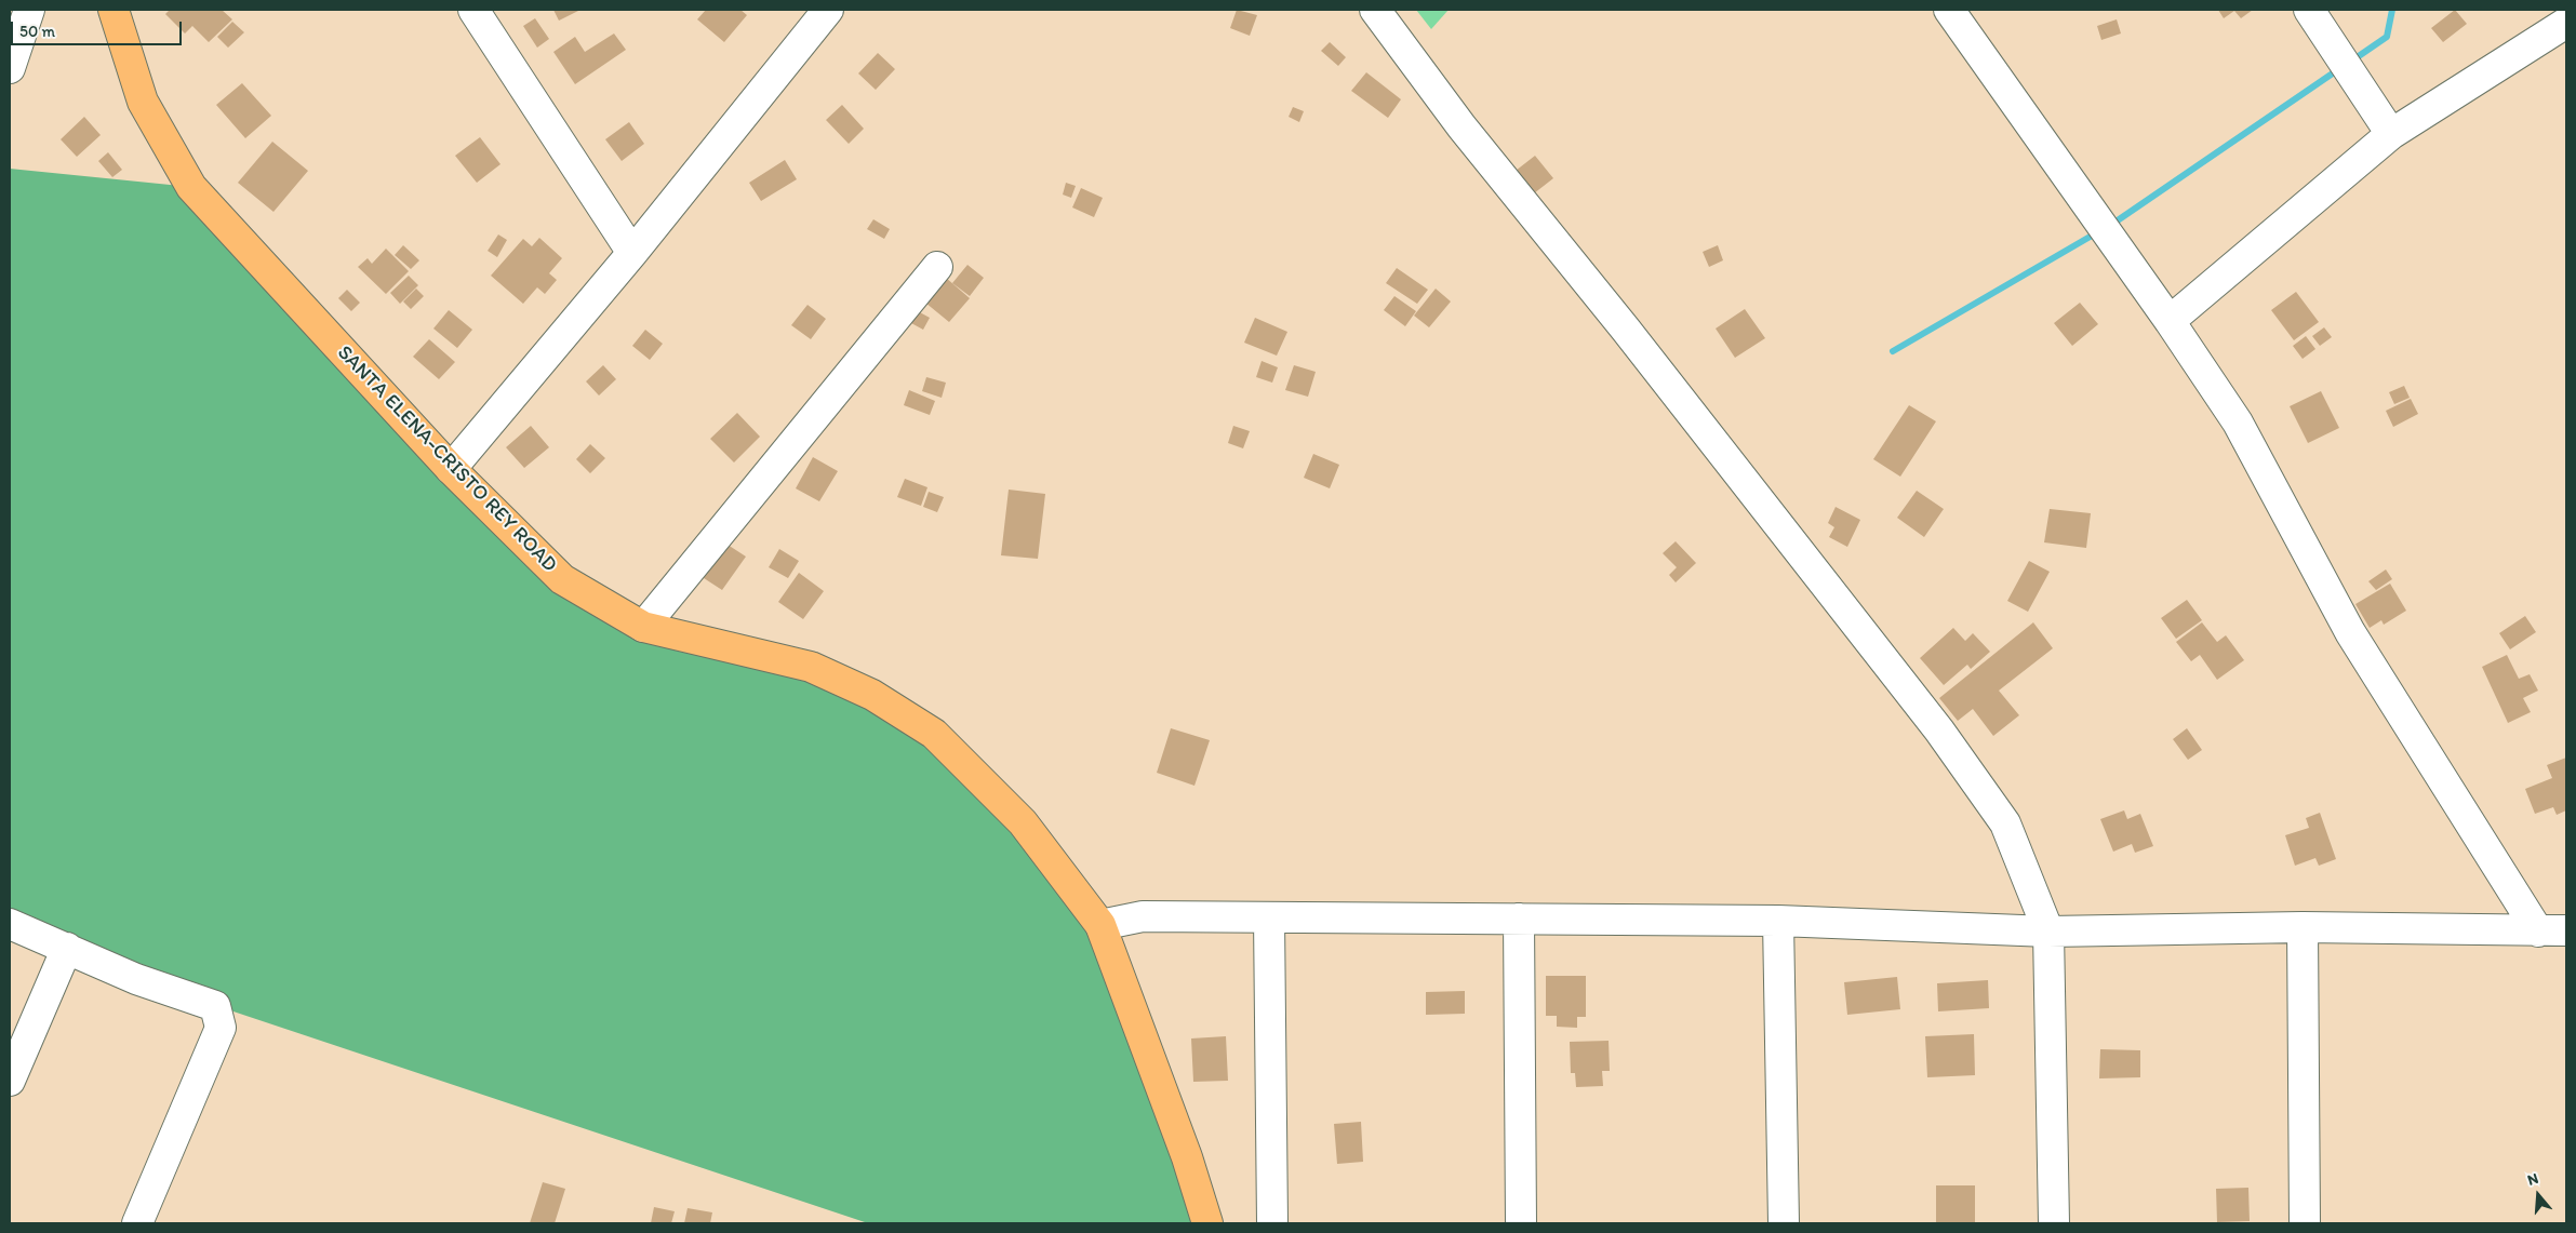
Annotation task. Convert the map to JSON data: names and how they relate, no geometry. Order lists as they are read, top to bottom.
{
  "streets": {
    "main road": ["SANTA ELENA-CRISTO REY ROAD"]
  },
  "scale_bar": "50 m",
  "north": "top"
}
